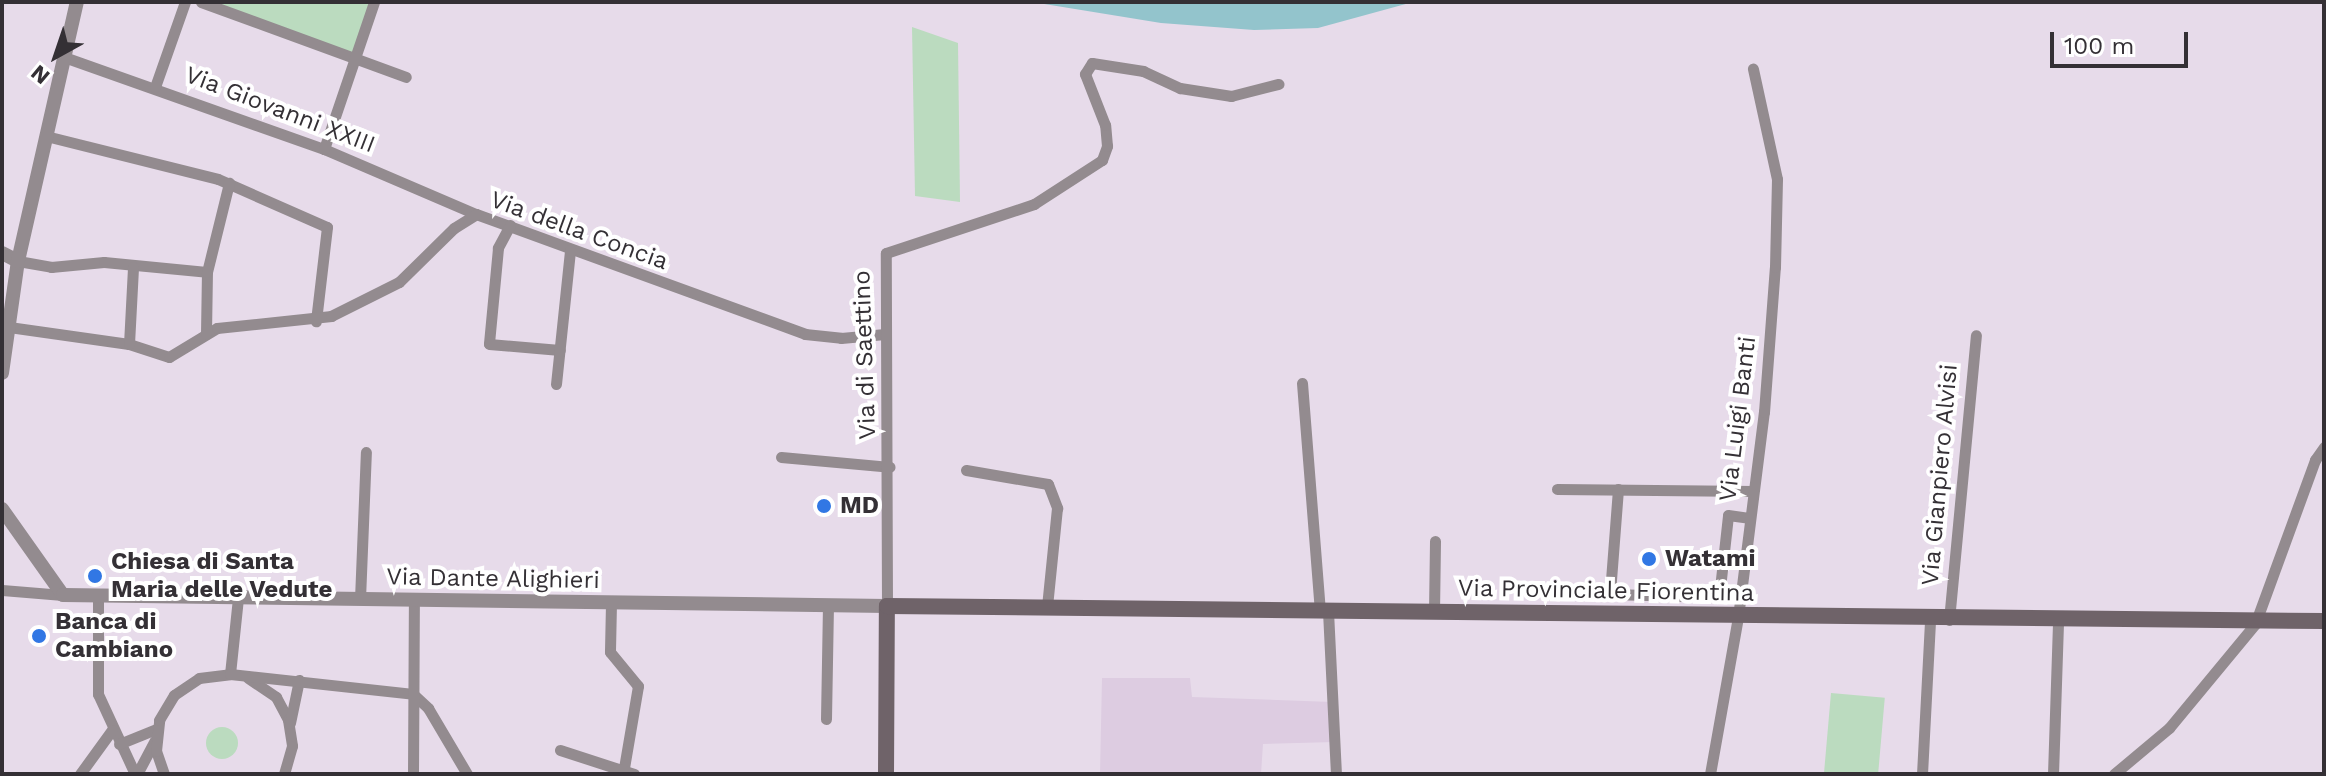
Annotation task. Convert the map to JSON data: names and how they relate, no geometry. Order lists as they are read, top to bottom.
{
  "streets": {
    "main road": ["Via Provinciale Fiorentina"],
    "street": [
      "Via Giovanni XXIII",
      "Via della Concia",
      "Via di Saettino",
      "Via Luigi Banti",
      "Via Gianpiero Alvisi",
      "Via Dante Alighieri"
    ]
  },
  "crossings": [
    ["Via Giovanni XXIII", "Via della Concia"],
    ["Via della Concia", "Via di Saettino"],
    ["Via di Saettino", "Via Dante Alighieri"],
    ["Via di Saettino", "Via Provinciale Fiorentina"],
    ["Via Luigi Banti", "Via Provinciale Fiorentina"],
    ["Via Gianpiero Alvisi", "Via Provinciale Fiorentina"],
    ["Via Dante Alighieri", "Via Provinciale Fiorentina"]
  ],
  "places": [
    "MD",
    "Watami",
    "Chiesa di Santa Maria delle Vedute",
    "Banca di Cambiano"
  ],
  "scale_bar": "100 m",
  "north": "bottom left"
}
